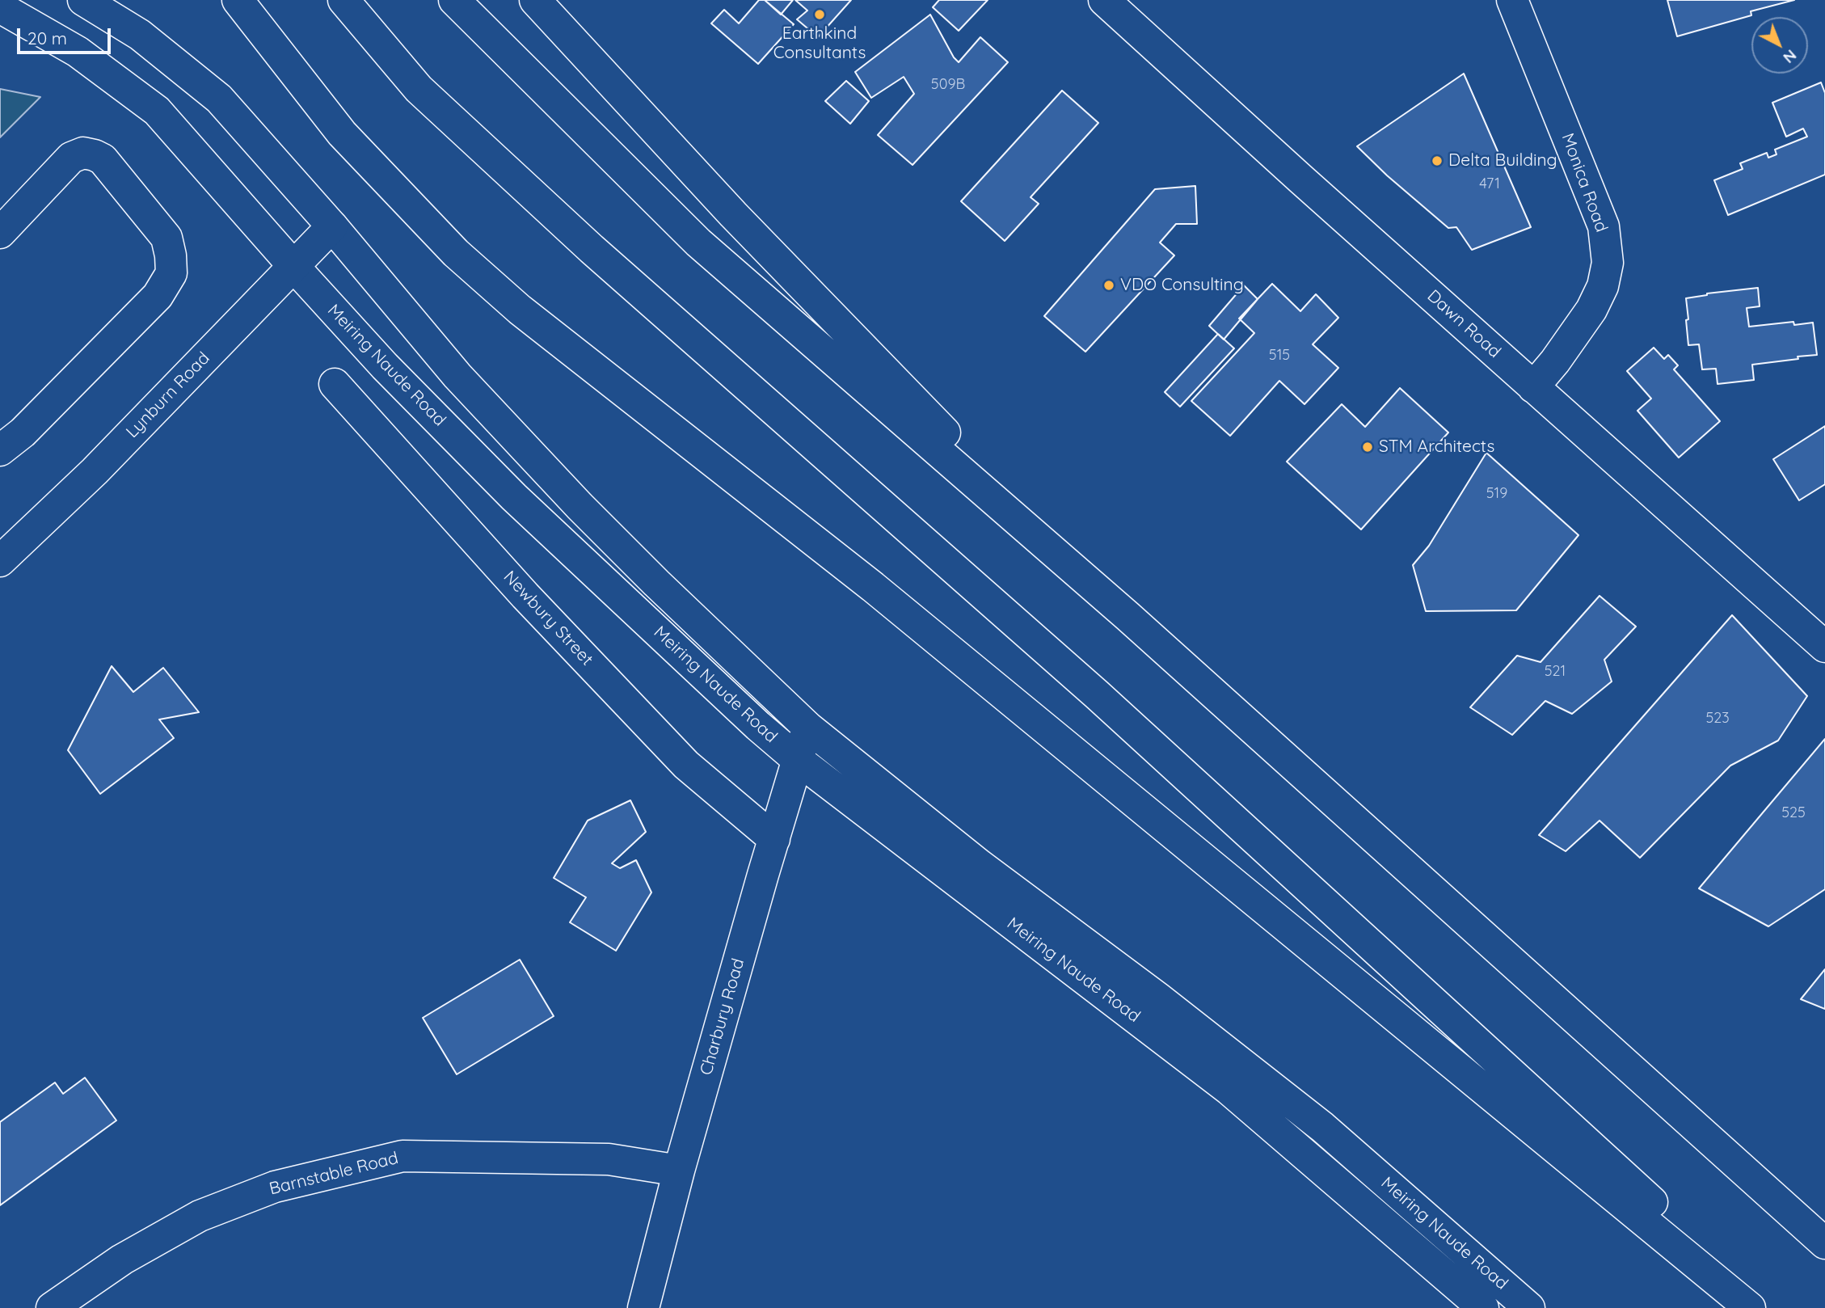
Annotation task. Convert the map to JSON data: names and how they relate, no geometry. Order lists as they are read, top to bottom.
{
  "streets": {
    "main road": [
      "Monica Road",
      "Dawn Road",
      "Meiring Naude Road",
      "Lynburn Road",
      "Newbury Street",
      "Charbury Road",
      "Barnstable Road"
    ]
  },
  "crossings": [
    ["Monica Road", "Dawn Road"],
    ["Meiring Naude Road", "Lynburn Road"],
    ["Meiring Naude Road", "Charbury Road"],
    ["Newbury Street", "Charbury Road"],
    ["Charbury Road", "Barnstable Road"]
  ],
  "places": [
    "Earthkind Consultants",
    "Delta Building",
    "VDO Consulting",
    "STM Architects"
  ],
  "house_numbers": [
    "509B",
    "471",
    "515",
    "519",
    "521",
    "523",
    "525"
  ],
  "scale_bar": "20 m",
  "north": "bottom right"
}
